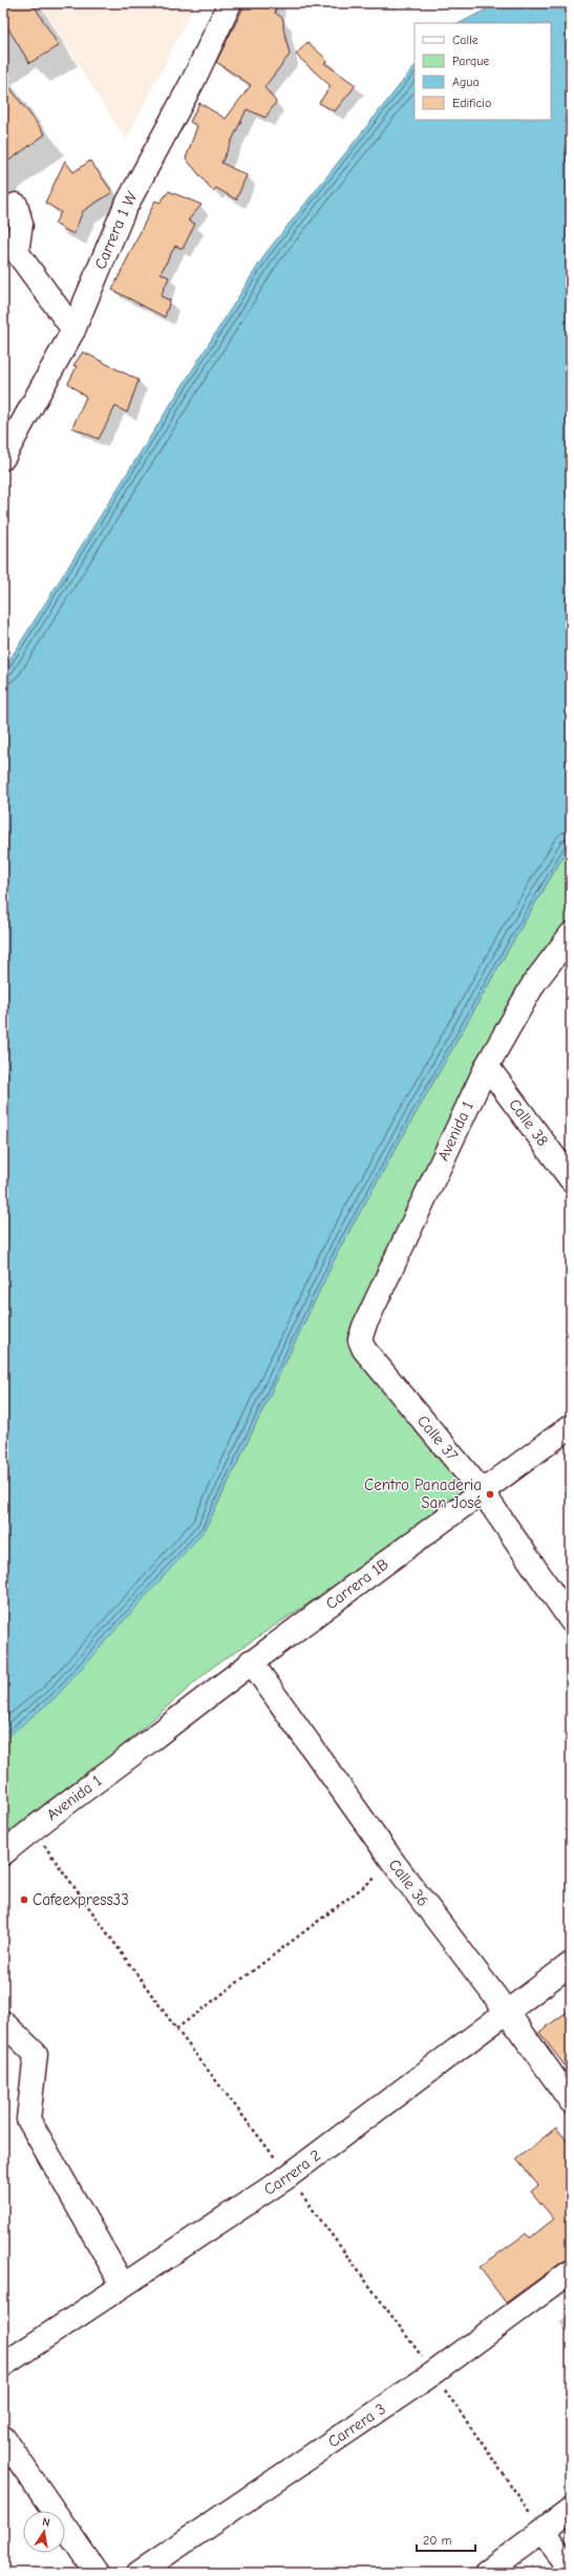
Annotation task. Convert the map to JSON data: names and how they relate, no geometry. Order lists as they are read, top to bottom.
{
  "streets": {
    "street": [
      "Carrera 1 W",
      "Calle 38",
      "Avenida 1",
      "Calle 37",
      "Carrera 1B",
      "Calle 36",
      "Carrera 2",
      "Carrera 3"
    ]
  },
  "crossings": [
    ["Calle 38", "Avenida 1"],
    ["Avenida 1", "Calle 37"],
    ["Avenida 1", "Carrera 1B"],
    ["Calle 37", "Carrera 1B"],
    ["Carrera 1B", "Calle 36"],
    ["Calle 36", "Carrera 2"]
  ],
  "places": ["Centro Panaderia San José", "Cafeexpress33"],
  "legend": [
    "Calle",
    "Parque",
    "Agua",
    "Edificio"
  ],
  "scale_bar": "20 m",
  "north": "top"
}
